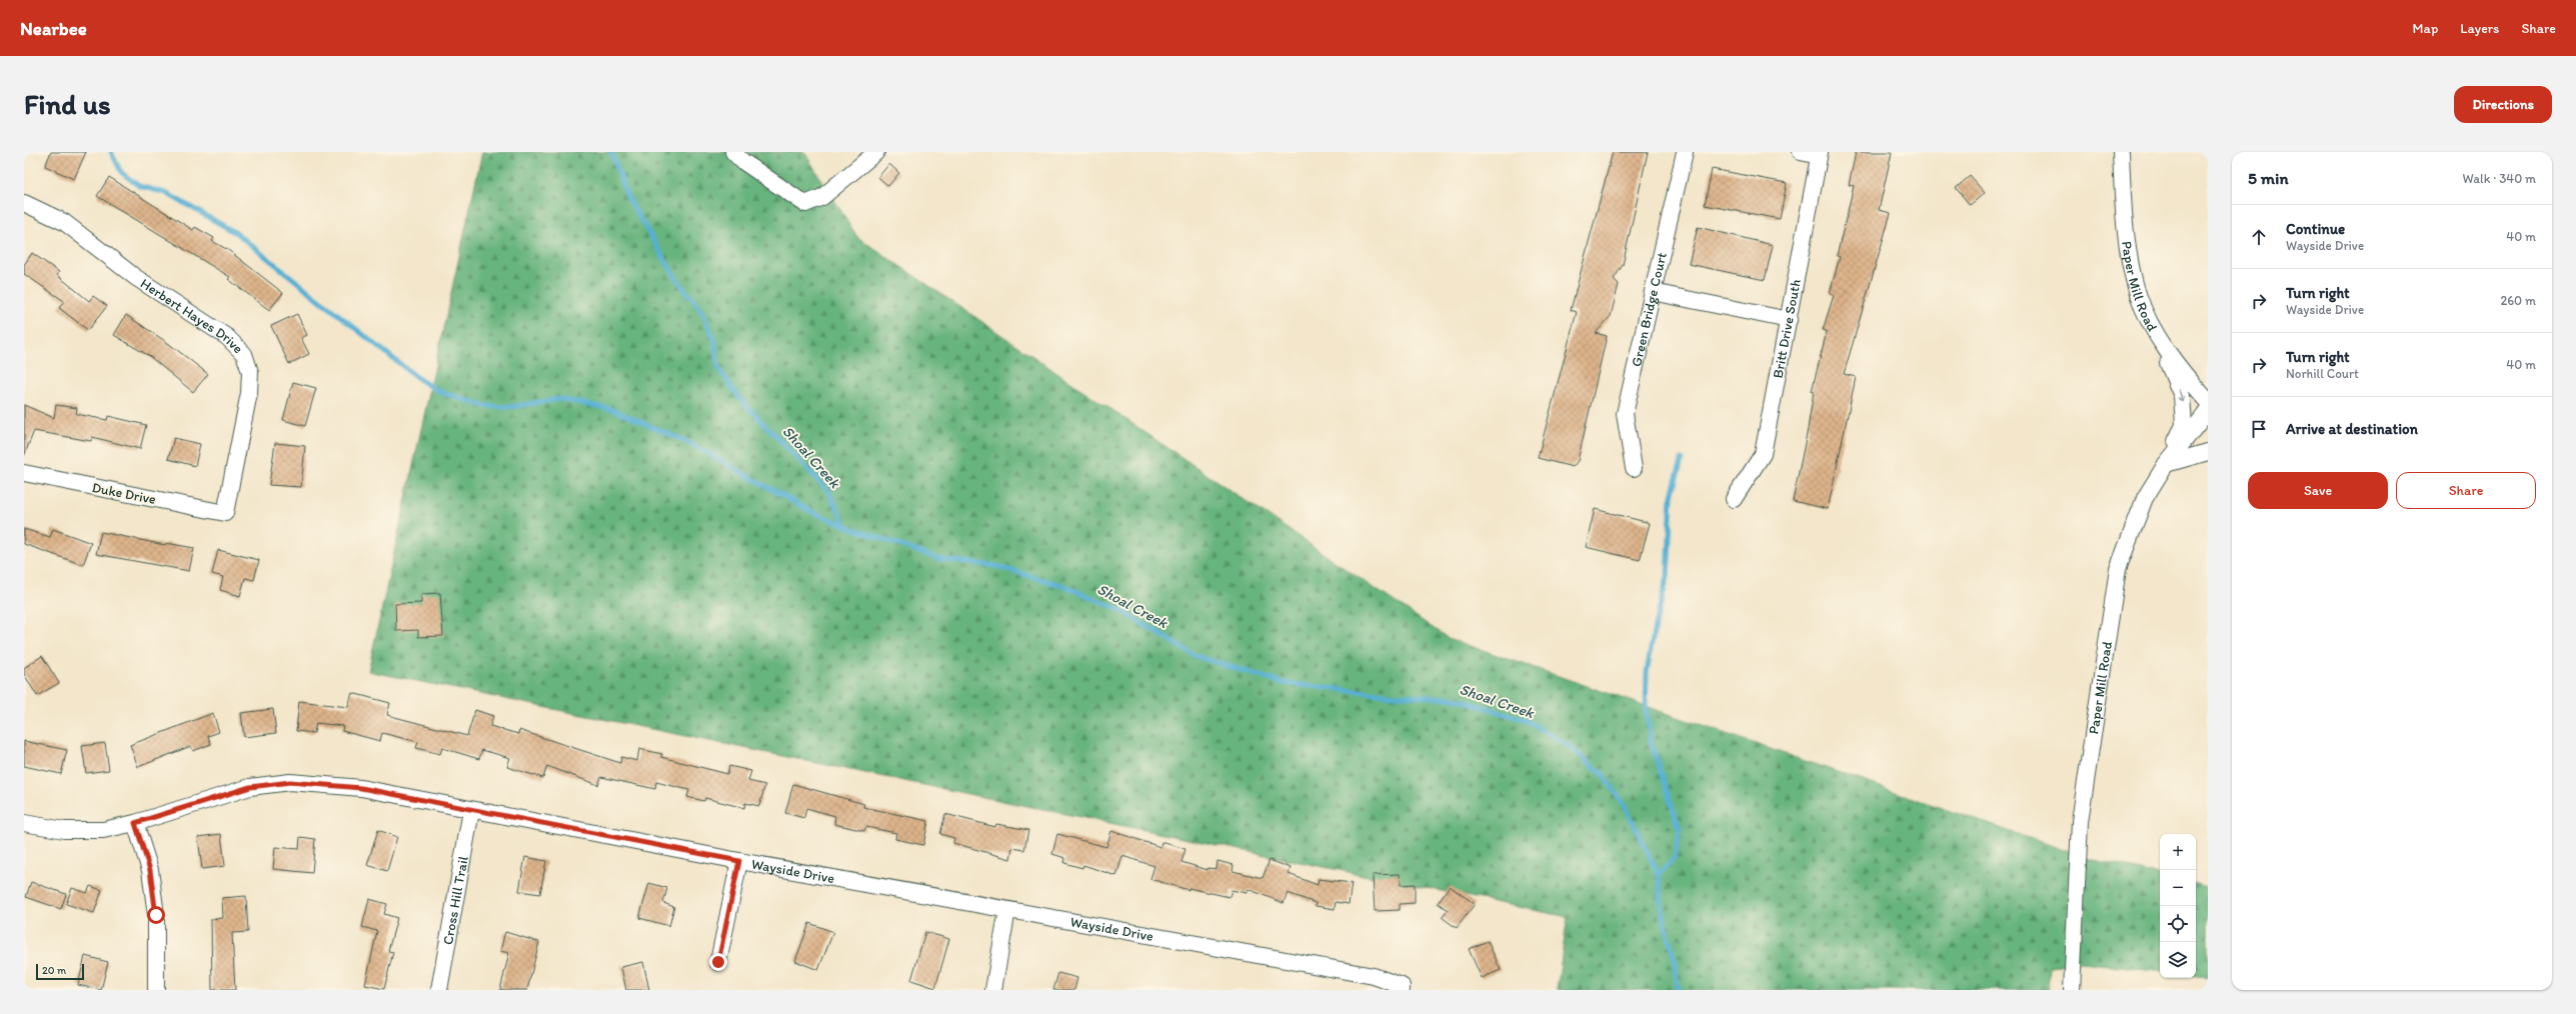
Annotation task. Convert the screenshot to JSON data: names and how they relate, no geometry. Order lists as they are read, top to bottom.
{
  "streets": {
    "street": [
      "Paper Mill Road",
      "Green Bridge Court",
      "Herbert Hayes Drive",
      "Britt Drive South",
      "Duke Drive",
      "Wayside Drive",
      "Cross Hill Trail"
    ]
  },
  "crossings": [
    ["Herbert Hayes Drive", "Duke Drive"],
    ["Wayside Drive", "Cross Hill Trail"]
  ],
  "water": ["Shoal Creek"],
  "scale_bar": "20 m",
  "page": {
    "header": "Nearbee",
    "nav": ["Map", "Layers", "Share"],
    "buttons": [
      "Directions",
      ["Save", "Share"]
    ],
    "title": "Find us",
    "heading": ["5 min", "Walk · 340 m"],
    "list": [
      ["Continue", "Wayside Drive", "40 m"],
      ["Turn right", "Wayside Drive", "260 m"],
      ["Turn right", "Norhill Court", "40 m"],
      "Arrive at destination"
    ],
    "map_buttons": ["+", "−"],
    "scale": "20 m"
  }
}
